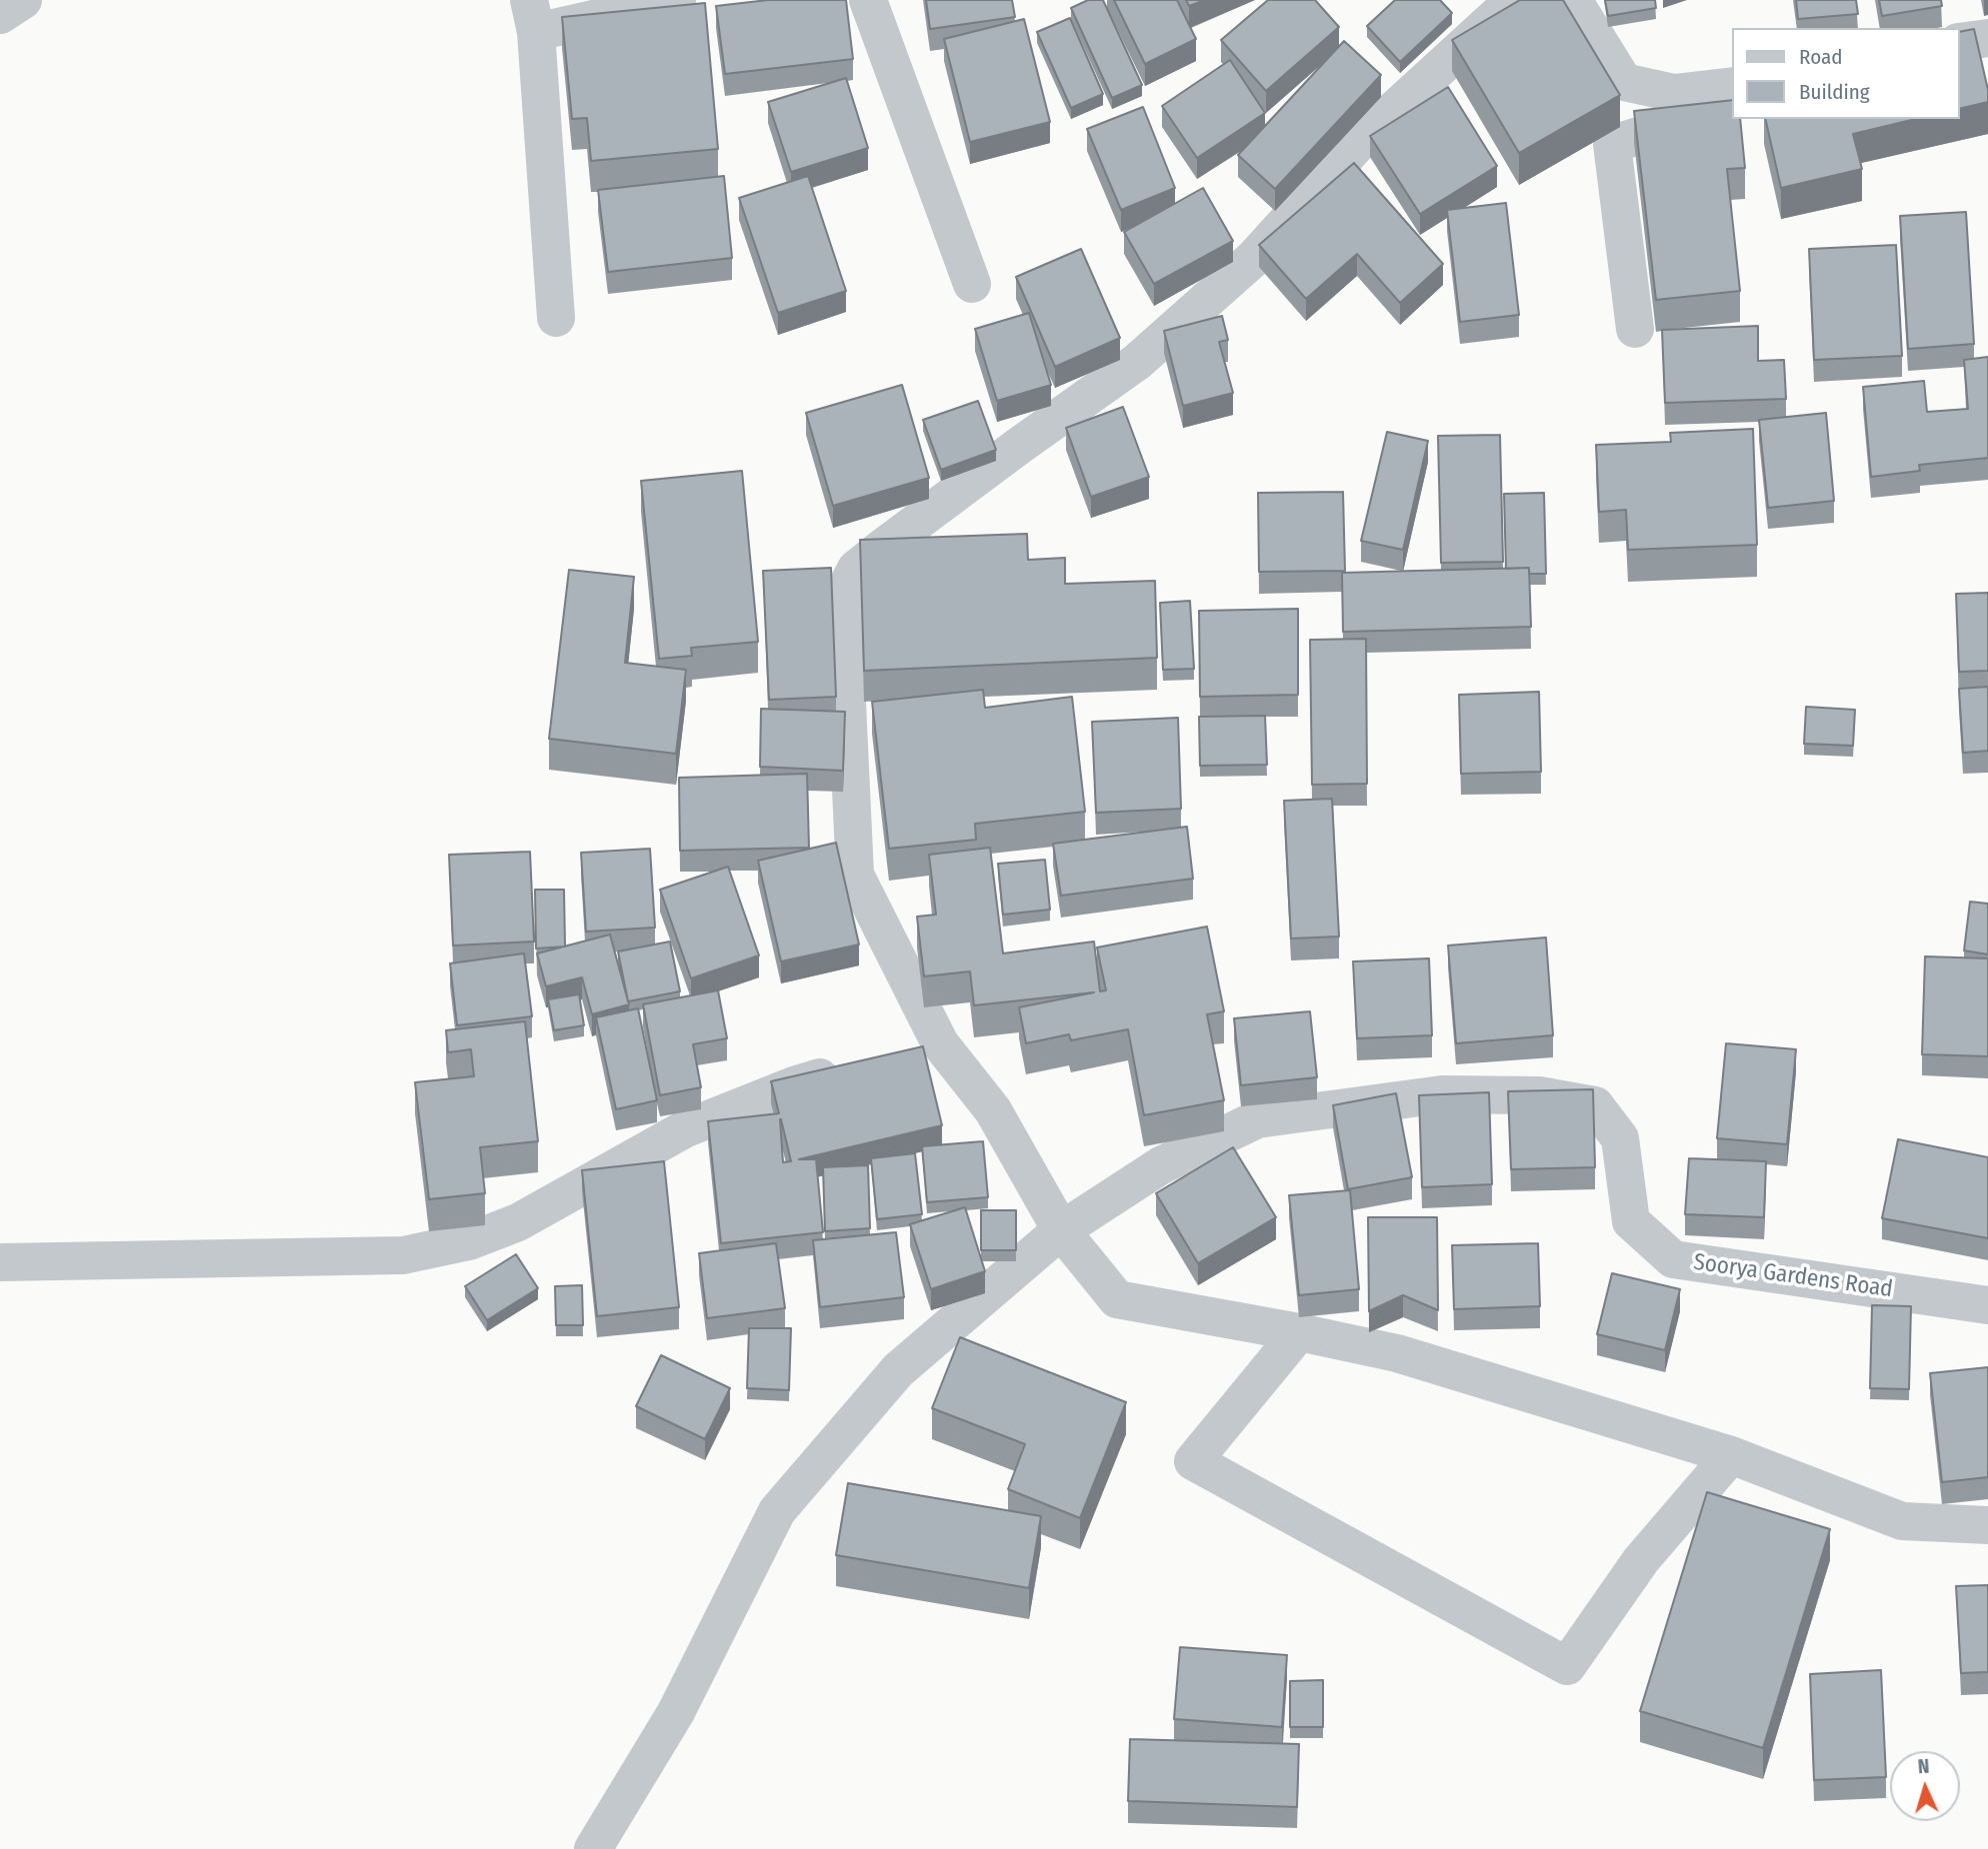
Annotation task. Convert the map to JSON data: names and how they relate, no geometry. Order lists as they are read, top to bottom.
{
  "streets": {
    "street": ["Soorya Gardens Road"]
  },
  "legend": ["Road", "Building"],
  "north": "top"
}
